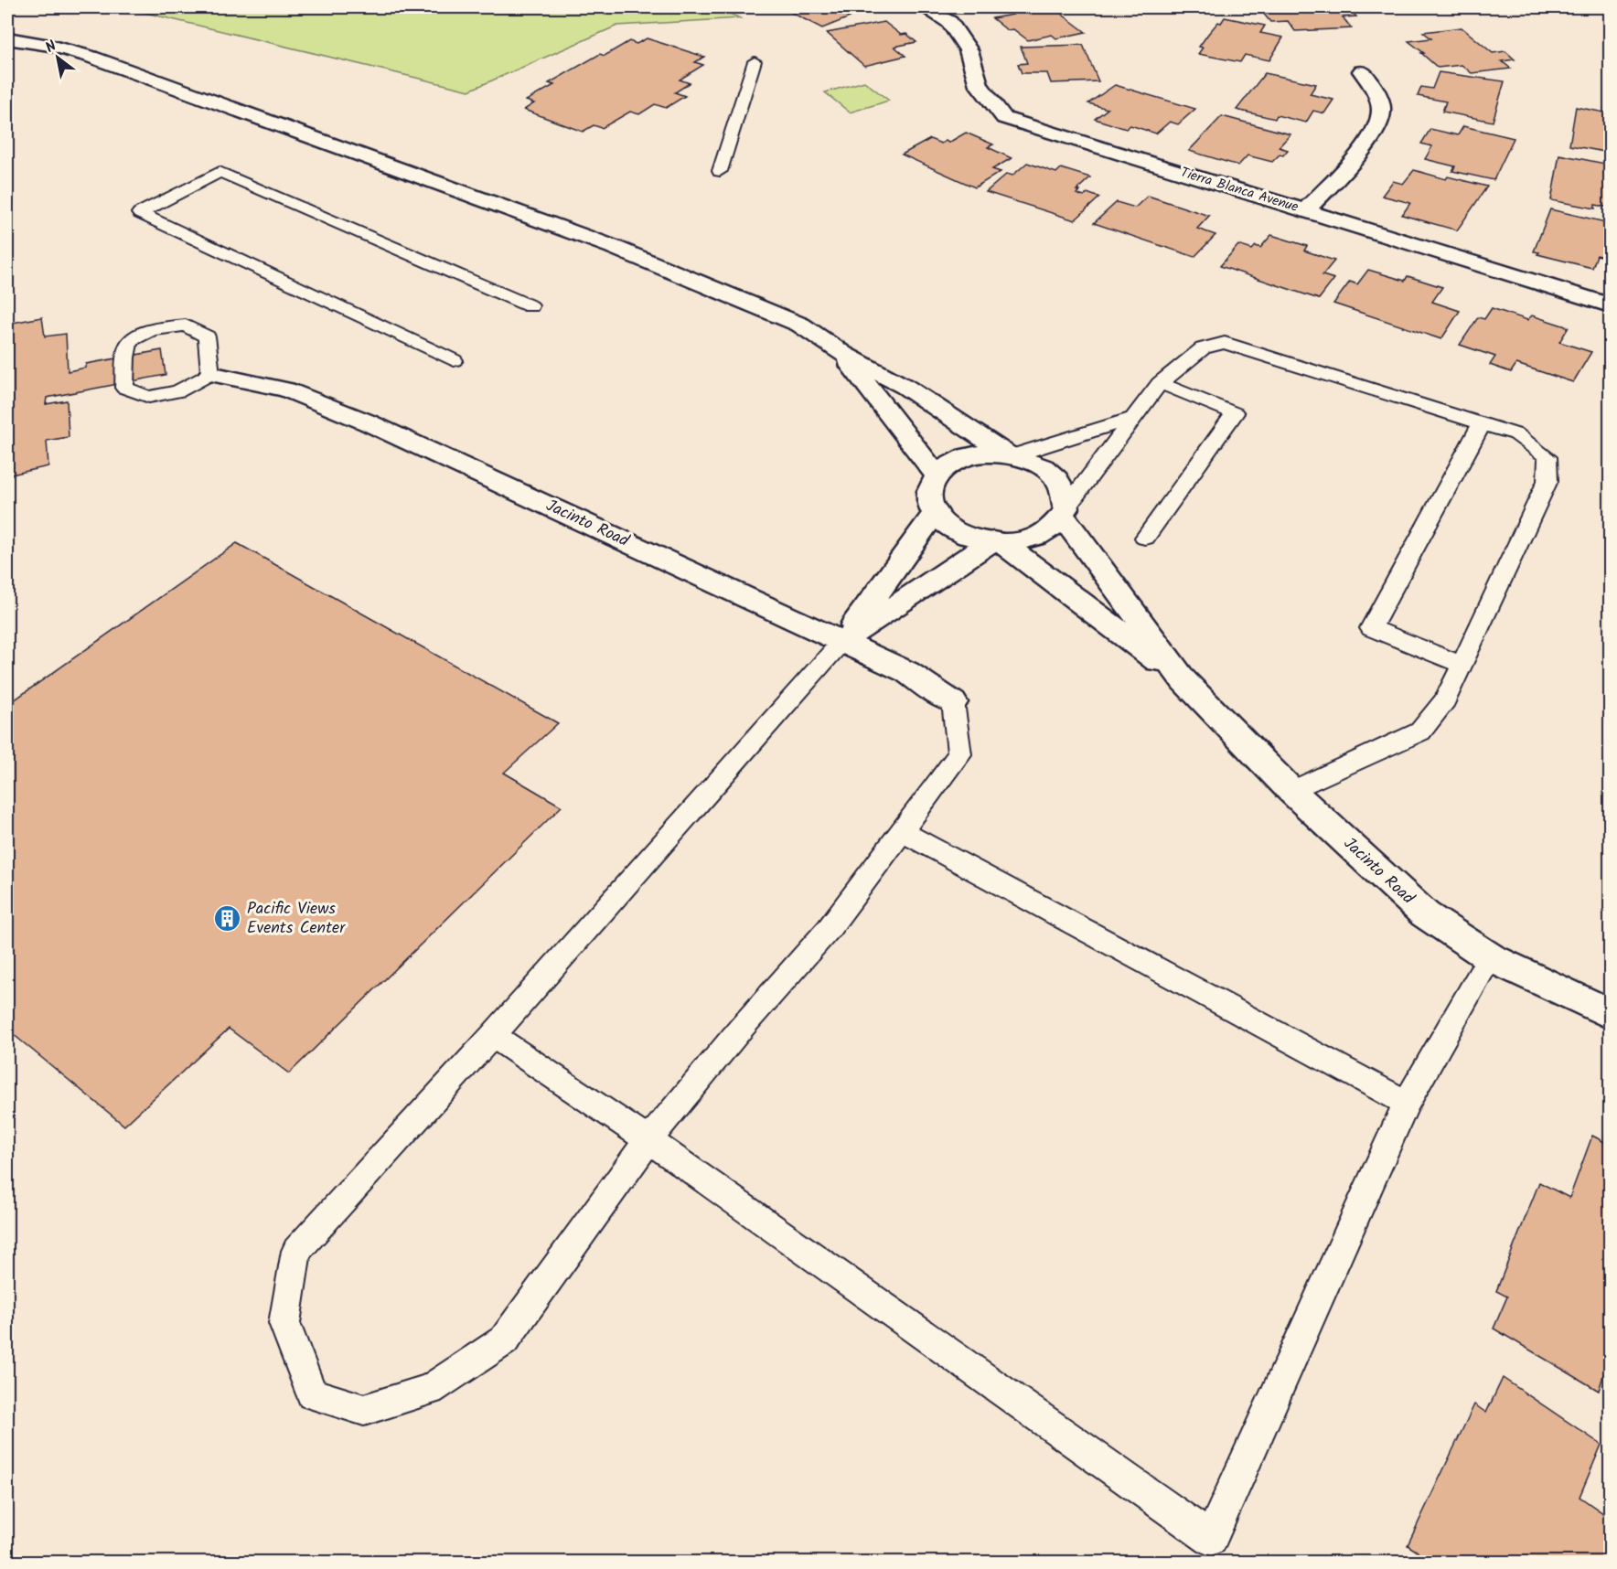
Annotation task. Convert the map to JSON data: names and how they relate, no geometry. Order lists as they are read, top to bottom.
{
  "streets": {
    "street": ["Tierra Blanca Avenue", "Jacinto Road"]
  },
  "places": {
    "building": ["Pacific Views Events Center"]
  },
  "north": "top left"
}
